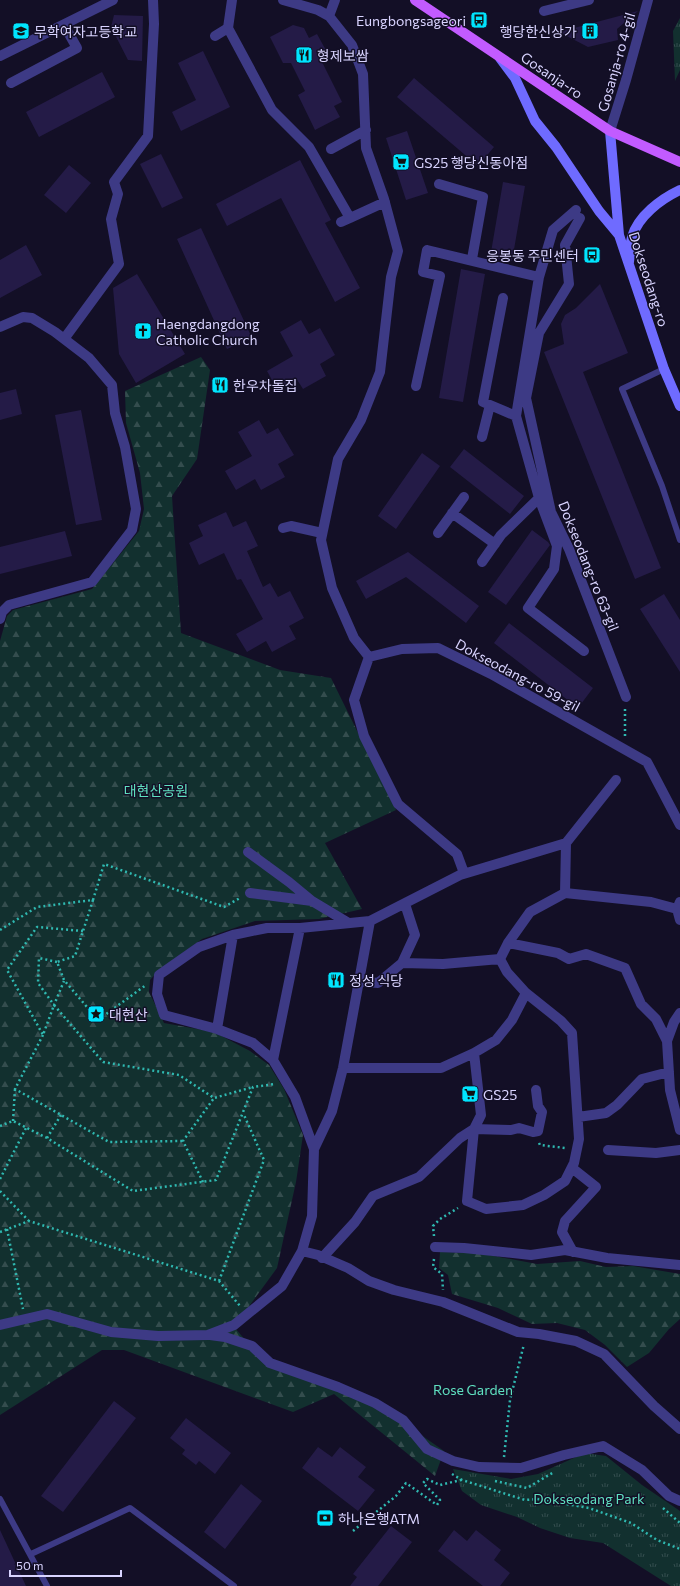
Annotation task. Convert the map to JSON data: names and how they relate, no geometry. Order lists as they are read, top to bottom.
{
  "streets": {
    "main road": ["Gosanja-ro", "Dokseodang-ro"],
    "street": ["Gosanja-ro 4-gil", "Dokseodang-ro 63-gil", "Dokseodang-ro 59-gil"]
  },
  "crossings": [
    ["Gosanja-ro 4-gil", "Gosanja-ro"],
    ["Gosanja-ro 4-gil", "Dokseodang-ro"],
    ["Gosanja-ro", "Dokseodang-ro"]
  ],
  "parks": ["대현산공원", "Rose Garden", "Dokseodang Park"],
  "places": {
    "bus stop": ["Eungbongsageori", "응봉동 주민센터"],
    "school or university": ["무학여자고등학교"],
    "building": ["행당한신상가"],
    "restaurant": ["형제보쌈", "한우차돌집", "정성 식당"],
    "supermarket": ["GS25 행당신동아점", "GS25"],
    "church": ["Haengdangdong Catholic Church"],
    "place": ["대현산"],
    "bank": ["하나은행ATM"]
  },
  "scale_bar": "50 m"
}
